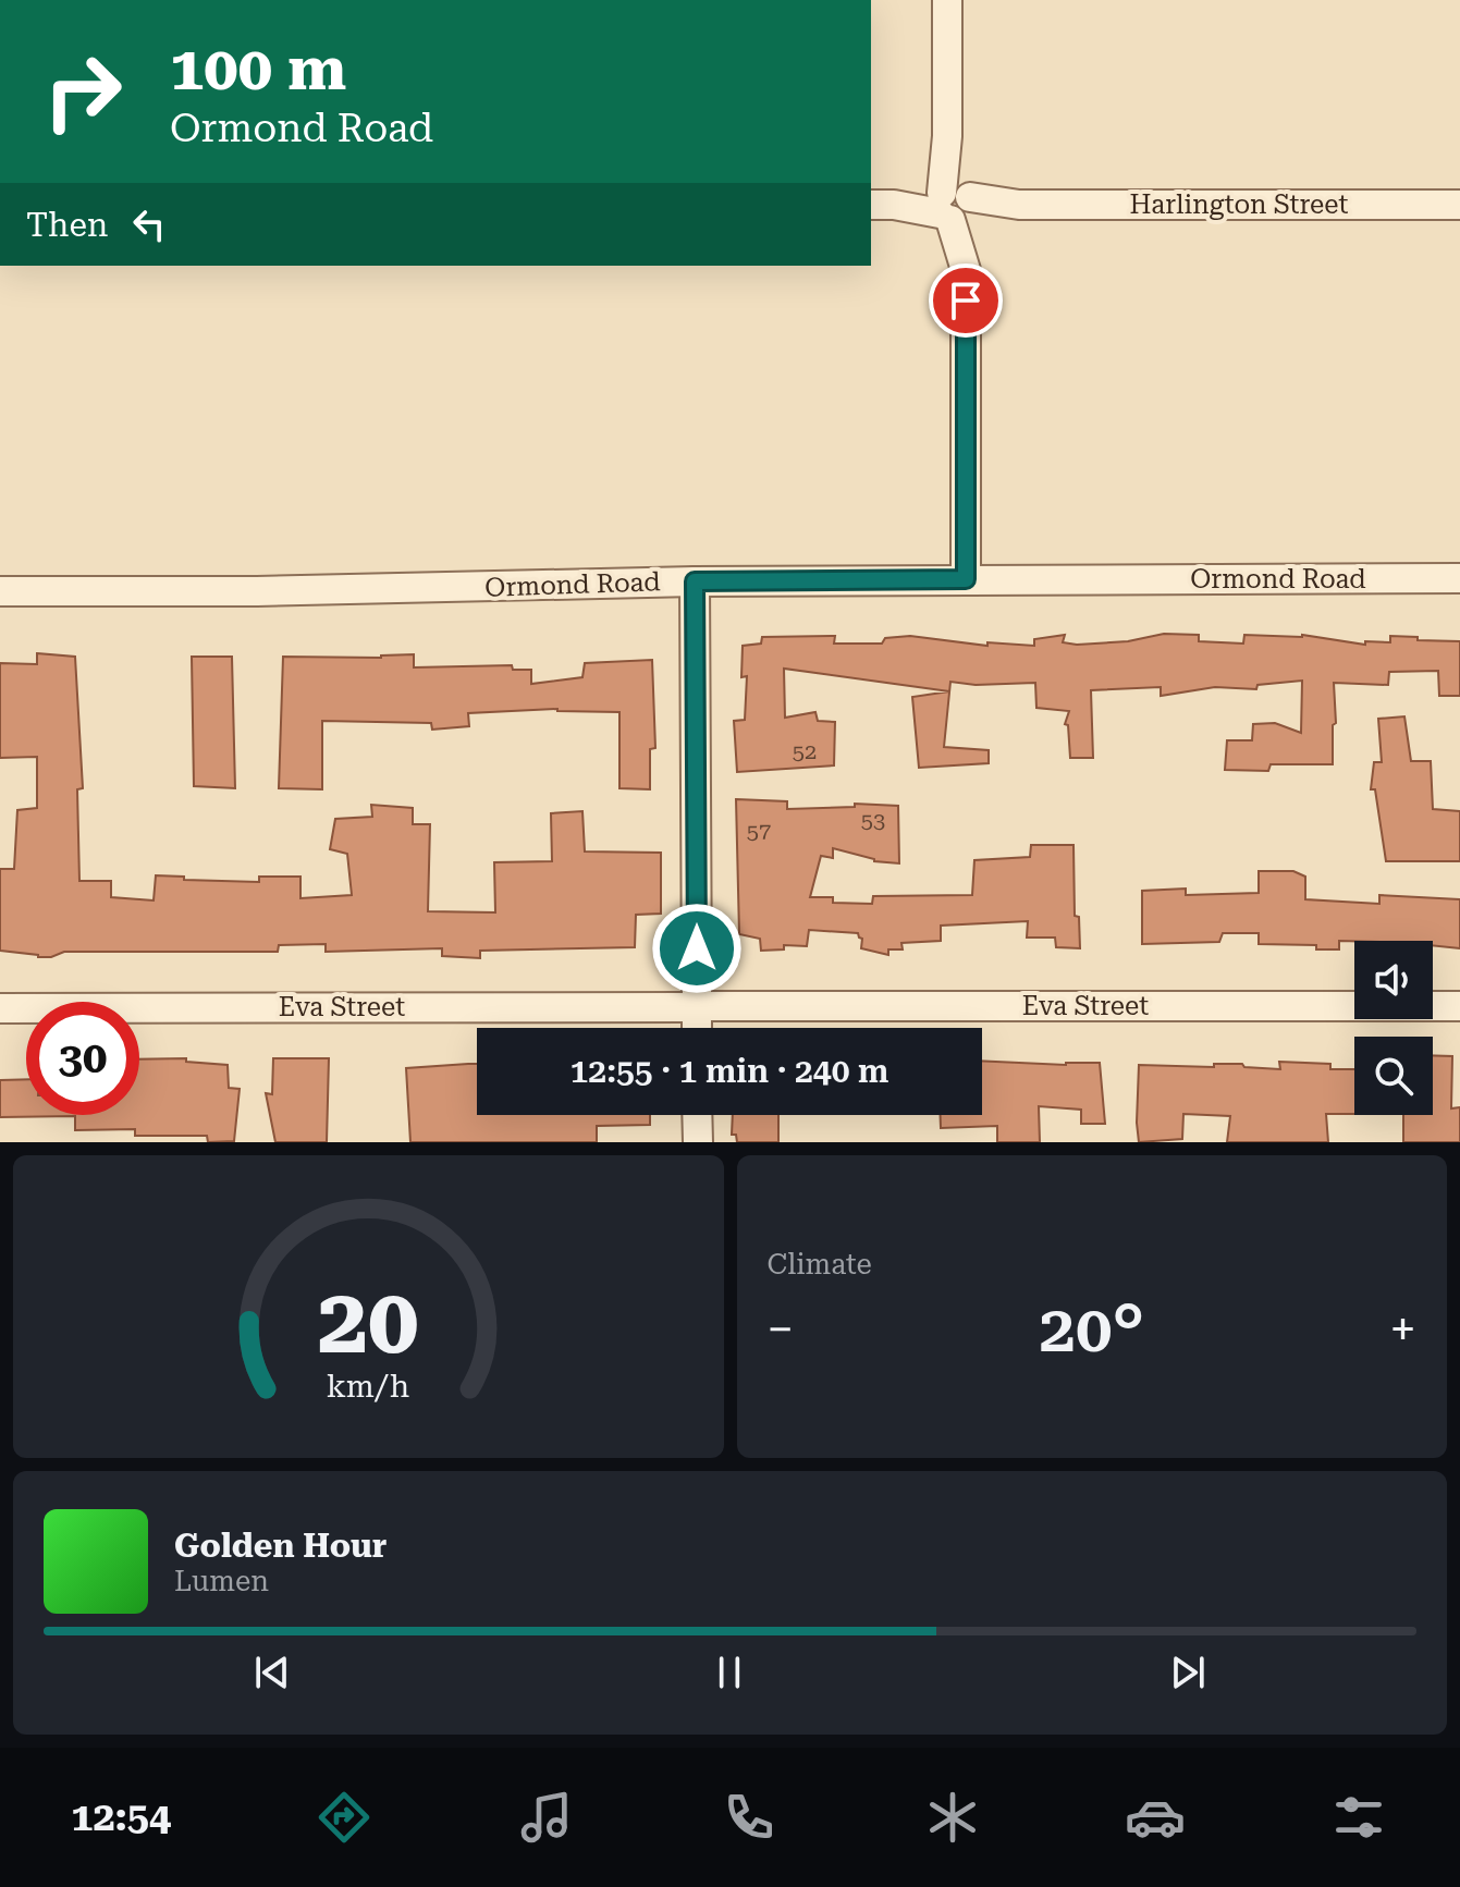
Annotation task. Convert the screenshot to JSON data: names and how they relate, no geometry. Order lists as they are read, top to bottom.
{
  "streets": {
    "street": ["Harlington Street", "Ormond Road", "Eva Street"]
  },
  "house_numbers": ["52", "53", "57"],
  "page": {
    "turn": ["100 m", "Ormond Road"],
    "then": "Then",
    "limit": "30",
    "trip": "12:55 · 1 min · 240 m",
    "tile": "Climate",
    "heat": ["−", "20°", "+"],
    "song": ["Golden Hour", "Lumen"],
    "tabs": "12:54",
    "gauge": ["20", "km/h"]
  }
}
